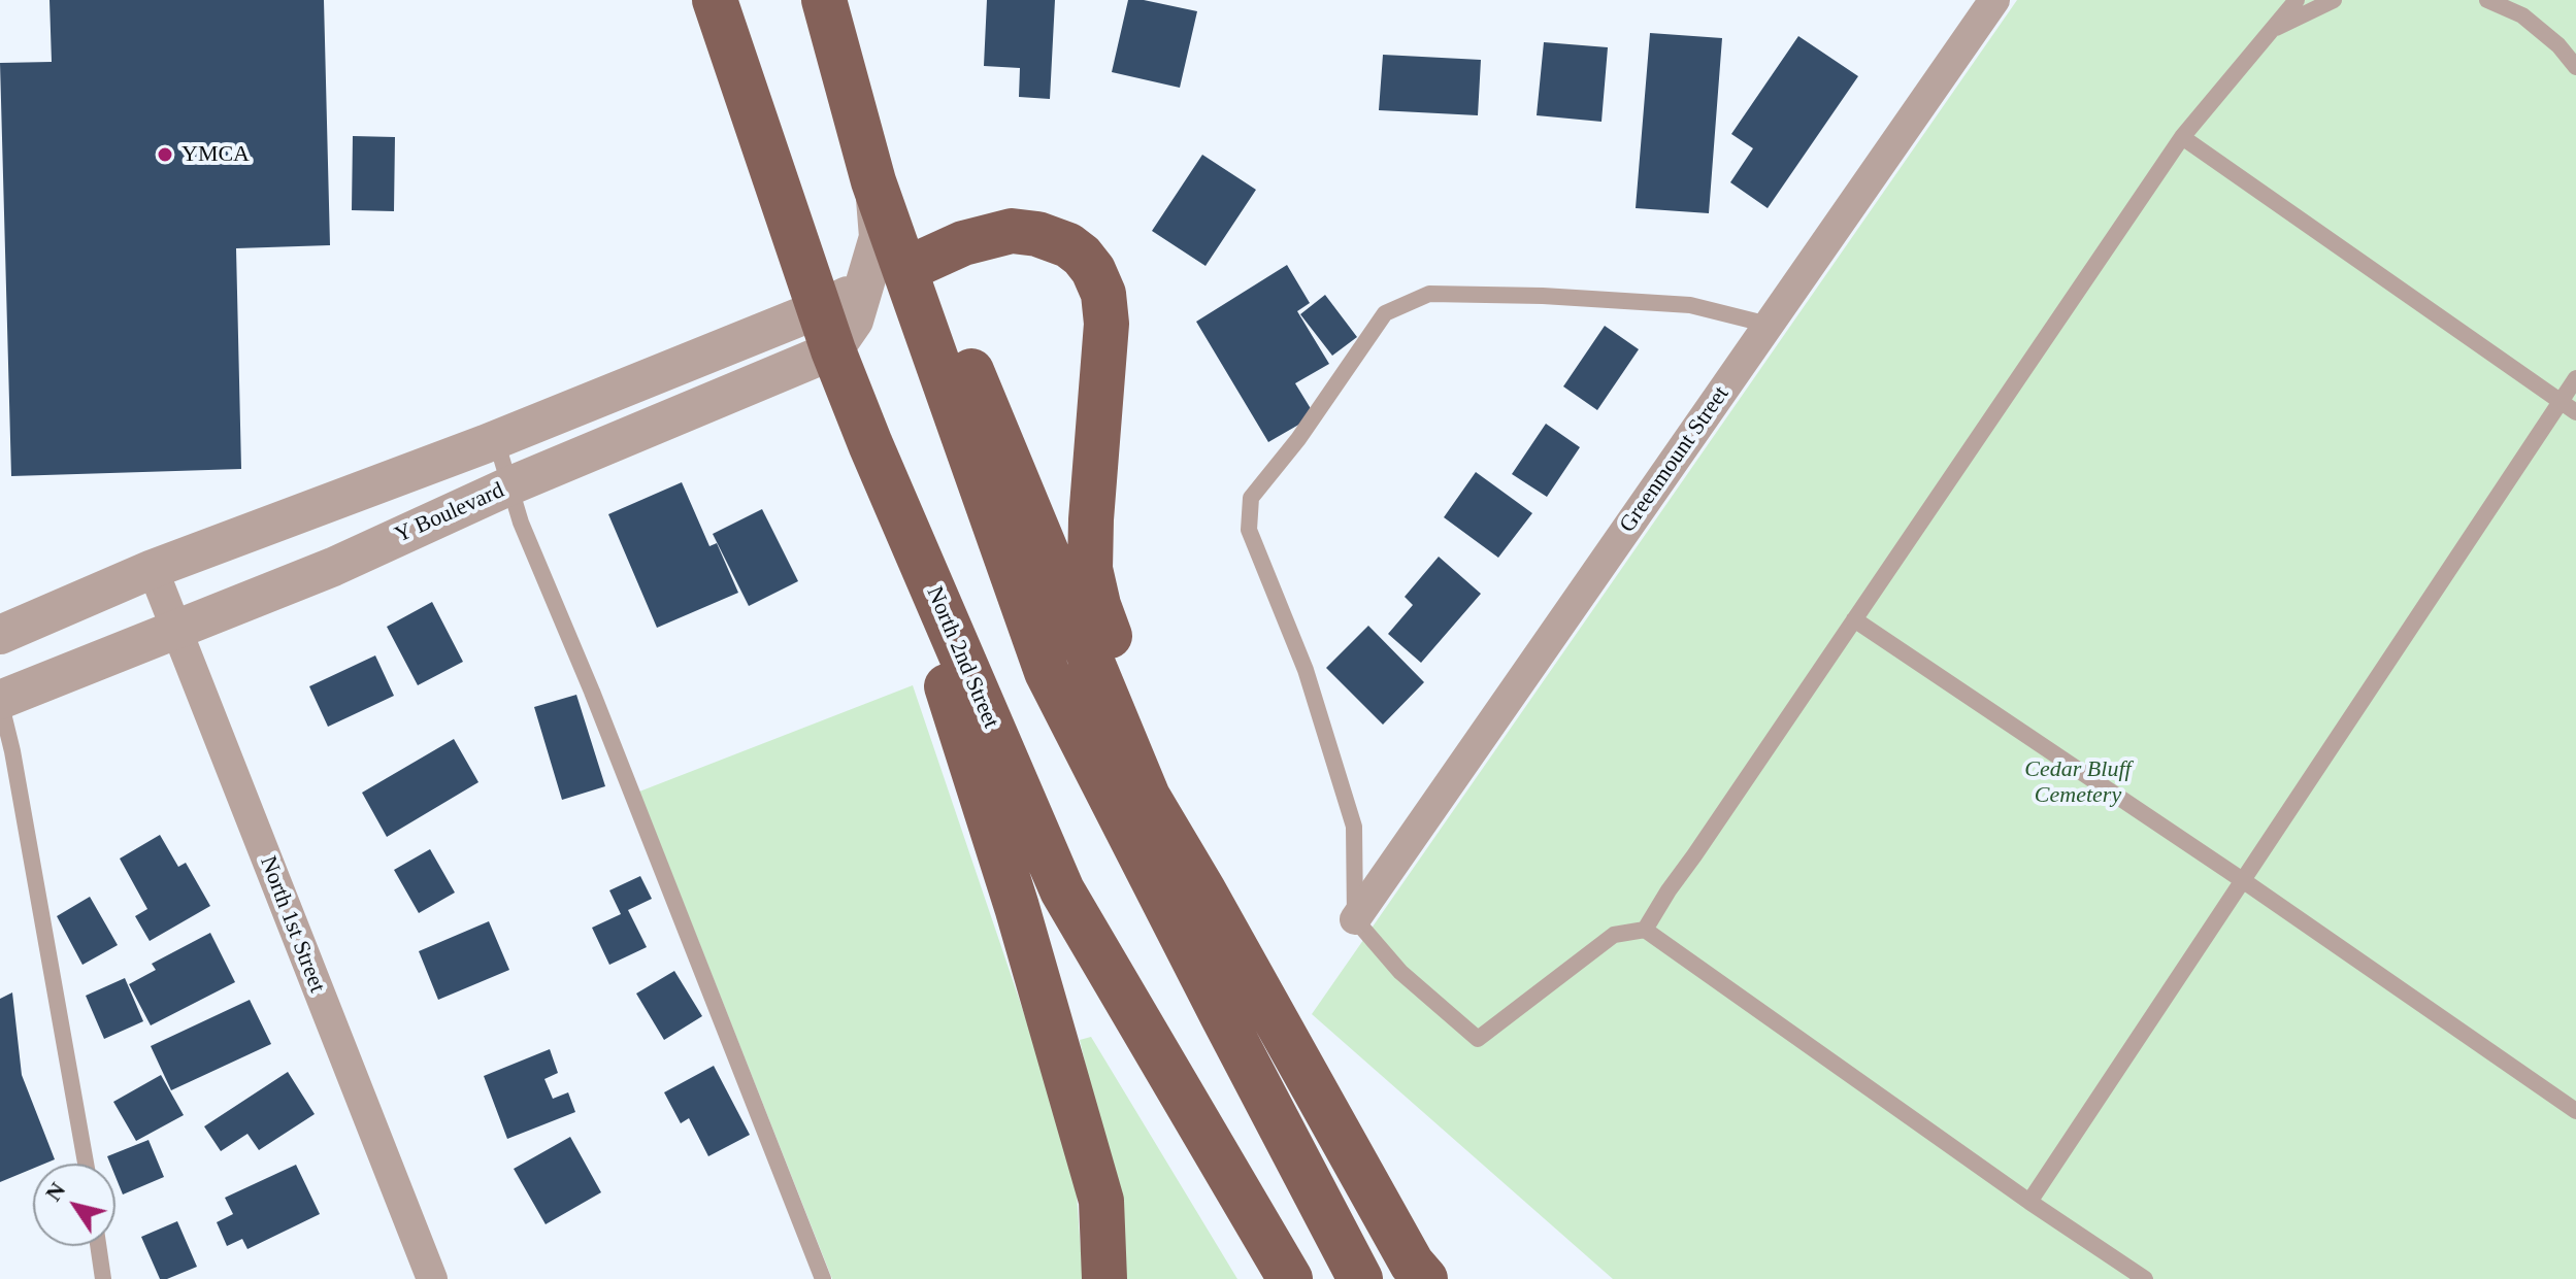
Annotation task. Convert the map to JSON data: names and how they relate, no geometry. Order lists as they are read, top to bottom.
{
  "streets": {
    "main road": ["North 2nd Street"],
    "street": ["Greenmount Street", "Y Boulevard", "North 1st Street"]
  },
  "crossings": [
    ["Y Boulevard", "North 2nd Street"],
    ["Y Boulevard", "North 1st Street"]
  ],
  "parks": ["Cedar Bluff Cemetery"],
  "places": ["YMCA"],
  "north": "top left"
}
